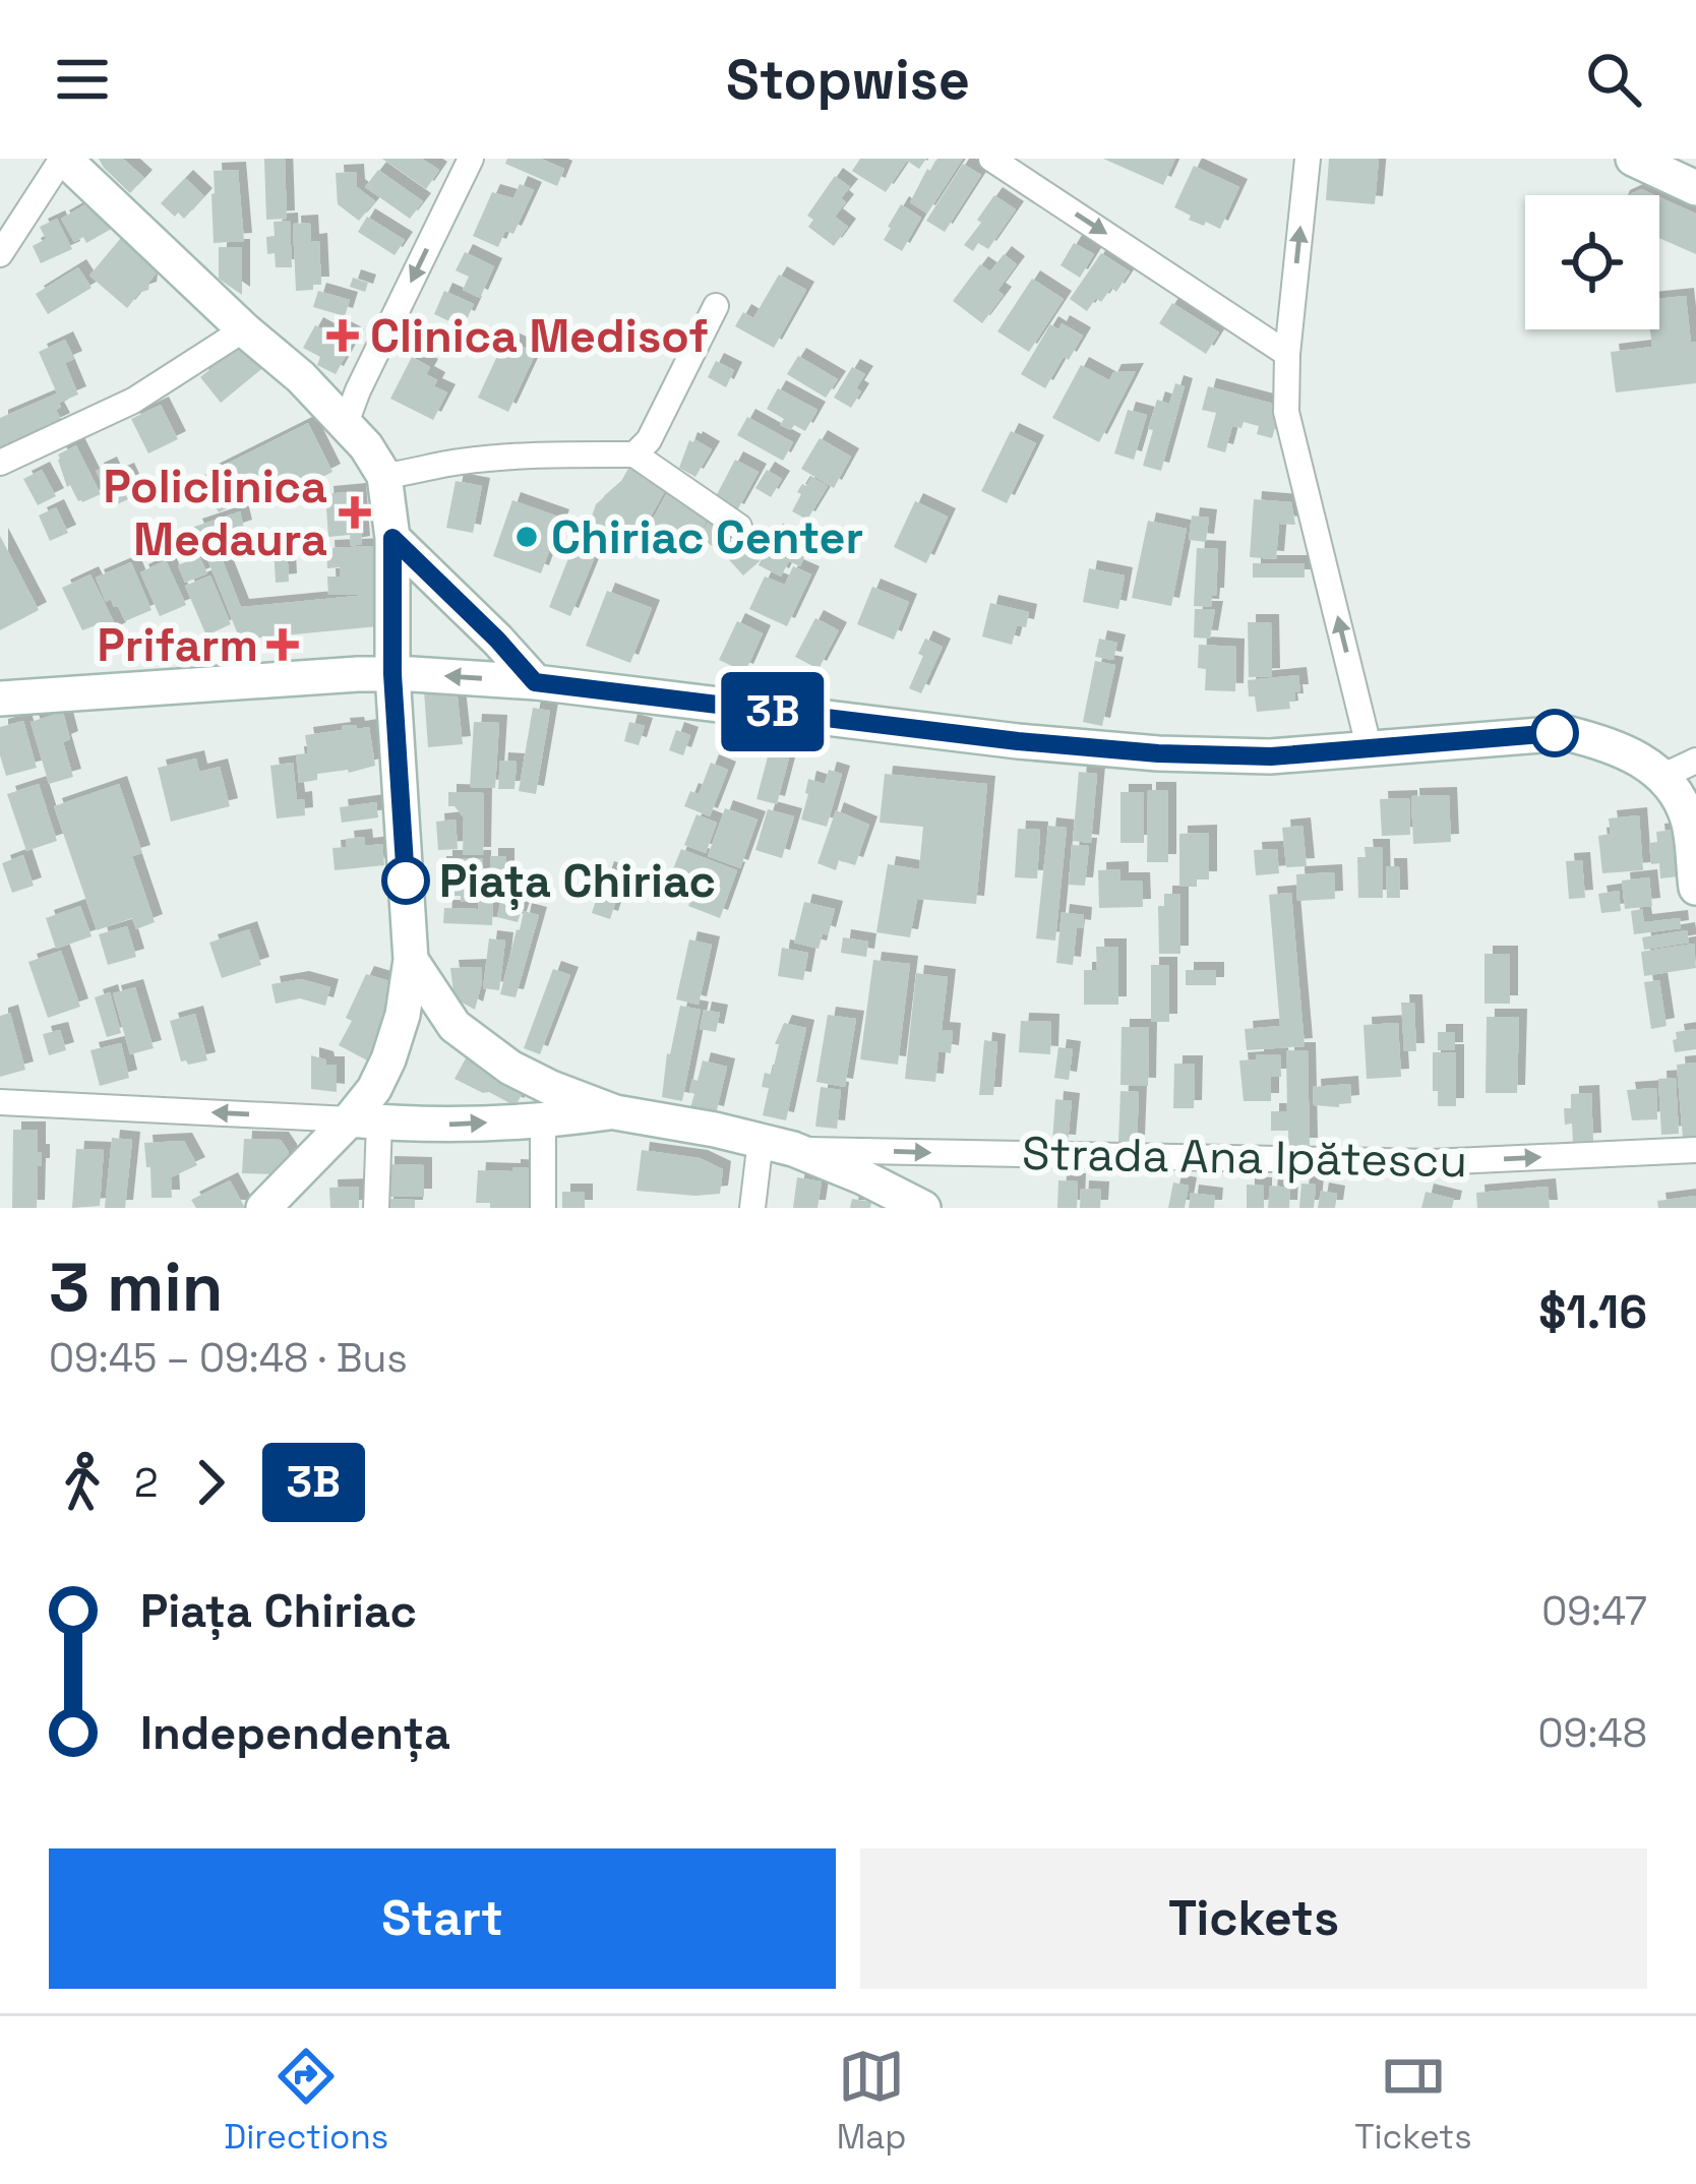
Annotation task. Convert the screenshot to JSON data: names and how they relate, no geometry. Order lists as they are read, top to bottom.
{
  "streets": {
    "street": ["Strada Ana Ipătescu"]
  },
  "one_way": ["Strada Ana Ipătescu"],
  "places": {
    "health": ["Clinica Medisof", "Policlinica Medaura", "Prifarm"],
    "other": ["Chiriac Center", "Piața Chiriac"]
  },
  "lines": ["bus line 3B"],
  "page": {
    "header": "Stopwise",
    "on_map": "3B",
    "heading": ["3 min", "09:45 – 09:48 · Bus", "$1.16"],
    "legs": ["2", "3B"],
    "list": [
      {
        "name": "Piața Chiriac",
        "value": "09:47"
      },
      {
        "name": "Independența",
        "value": "09:48"
      }
    ],
    "buttons": ["Start", "Tickets"],
    "tabs": ["Directions", "Map", "Tickets"]
  }
}
